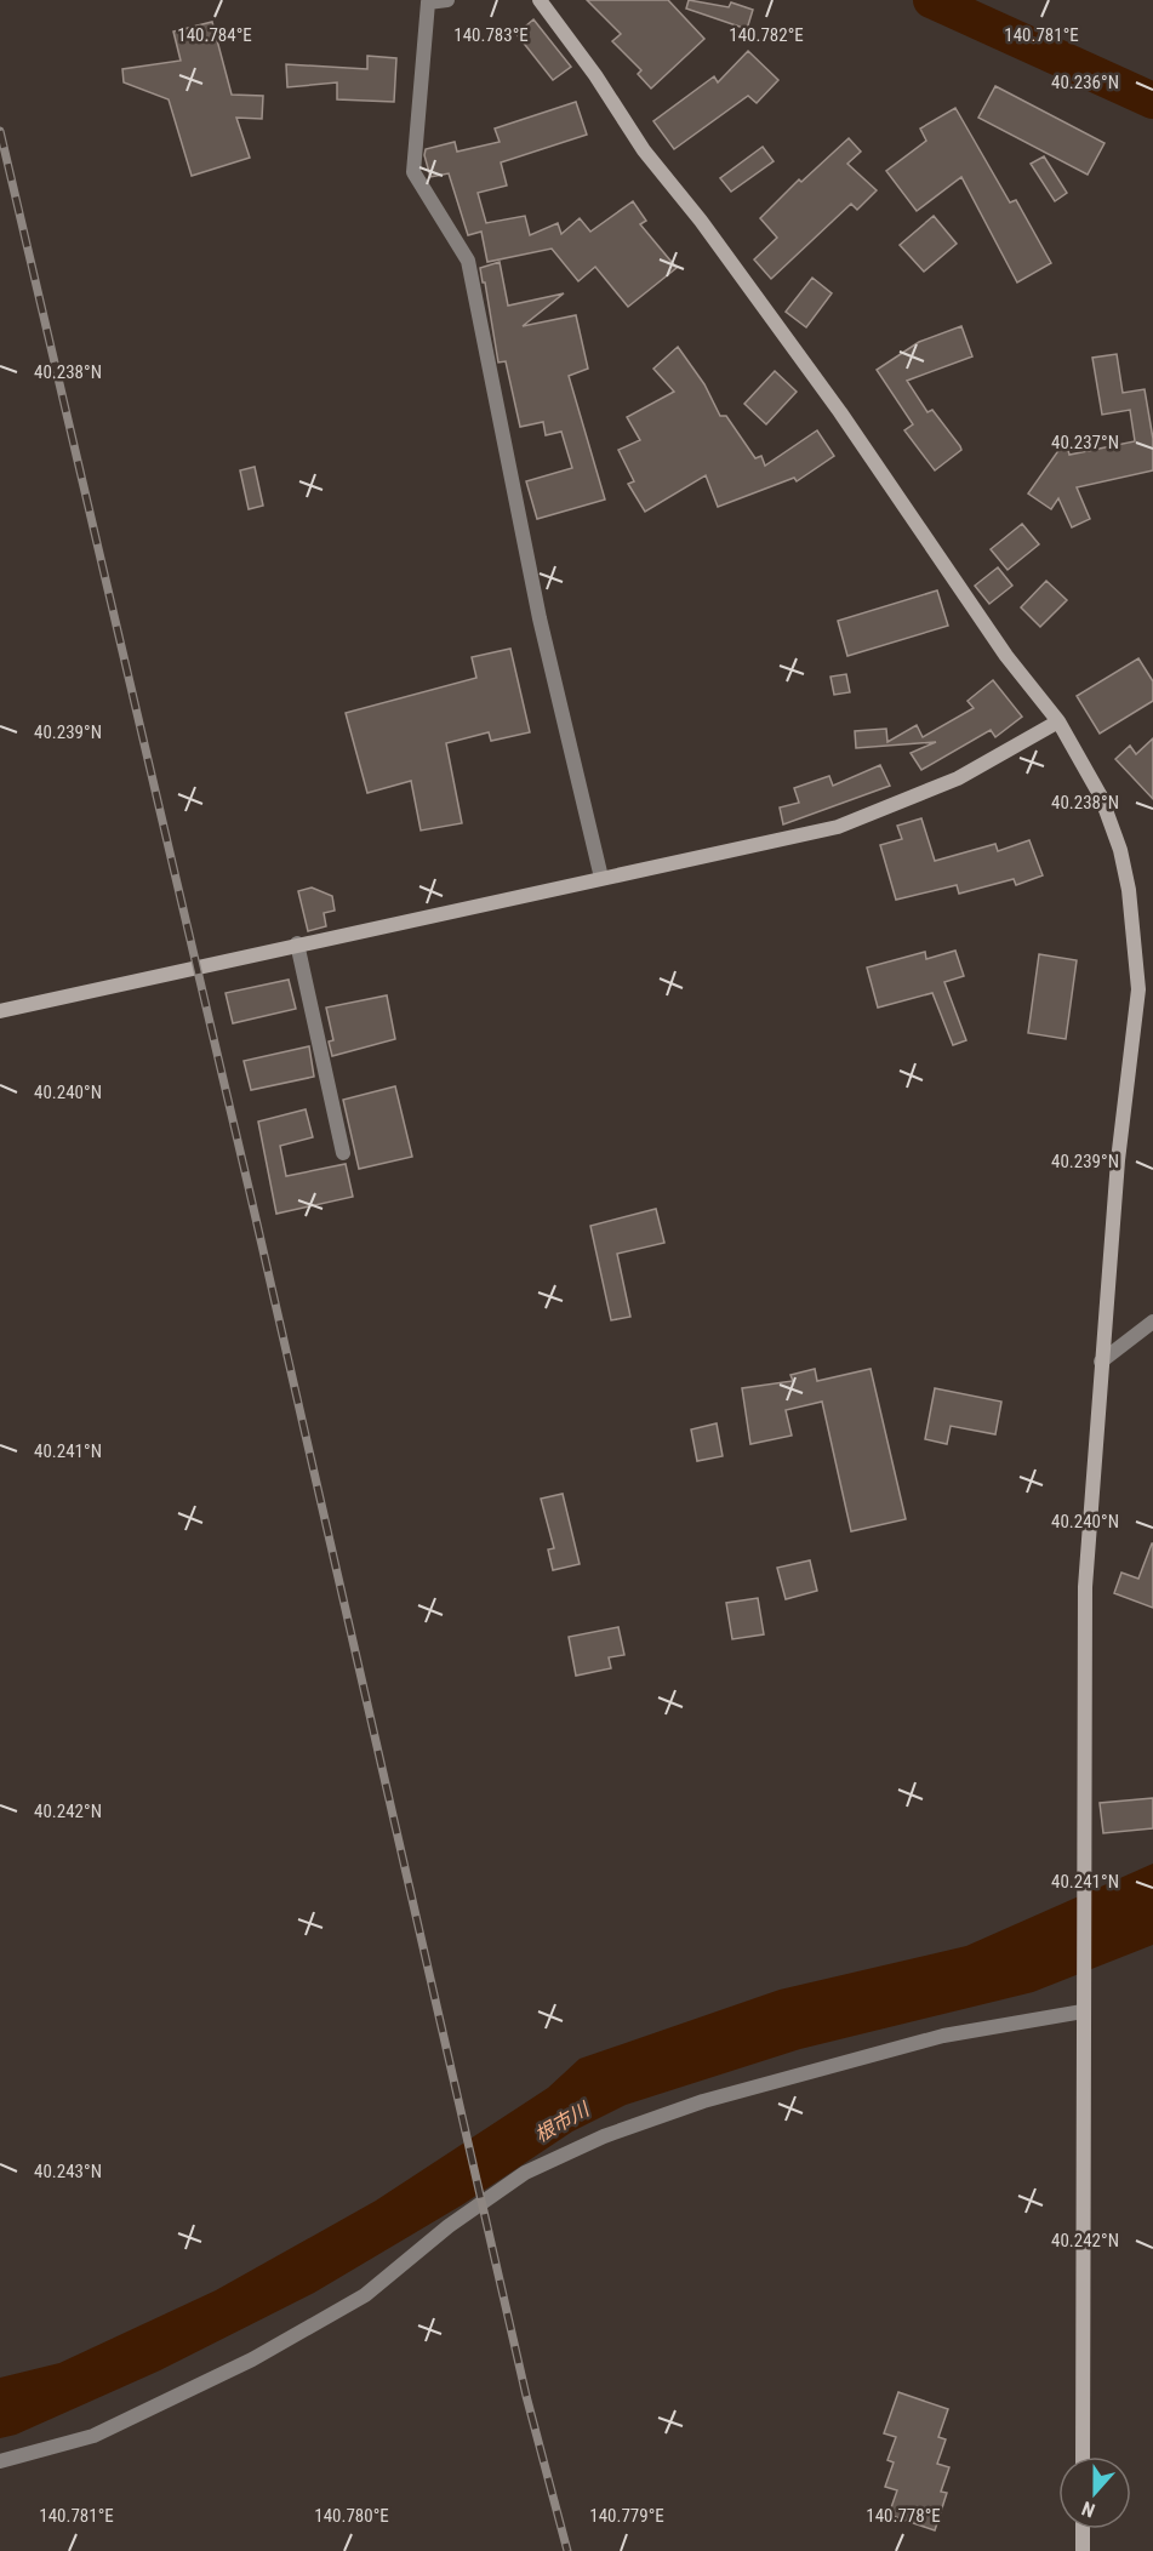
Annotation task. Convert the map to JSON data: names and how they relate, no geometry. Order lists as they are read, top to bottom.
{
  "water": ["根市川"],
  "north": "bottom",
  "coordinates": [
    "140.784°E",
    "140.783°E",
    "140.782°E",
    "140.781°E",
    "40.236°N",
    "40.238°N",
    "40.237°N",
    "40.239°N",
    "40.240°N",
    "40.241°N",
    "40.242°N",
    "40.243°N",
    "140.780°E",
    "140.779°E",
    "140.778°E"
  ]
}
